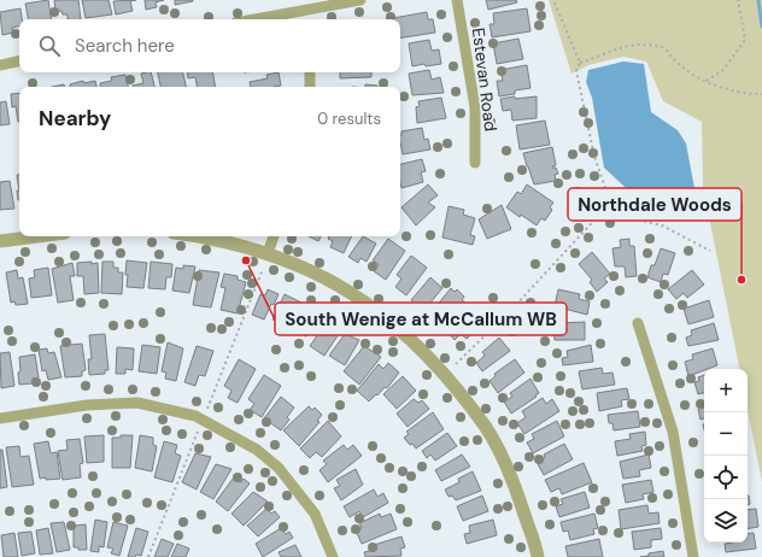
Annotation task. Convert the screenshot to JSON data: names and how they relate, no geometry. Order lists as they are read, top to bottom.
{
  "streets": {
    "street": ["Estevan Road"]
  },
  "places": ["South Wenige at McCallum WB", "Northdale Woods"],
  "page": {
    "search": "Search here",
    "heading": ["Nearby", "0 results"],
    "map_buttons": ["+", "−"]
  }
}
